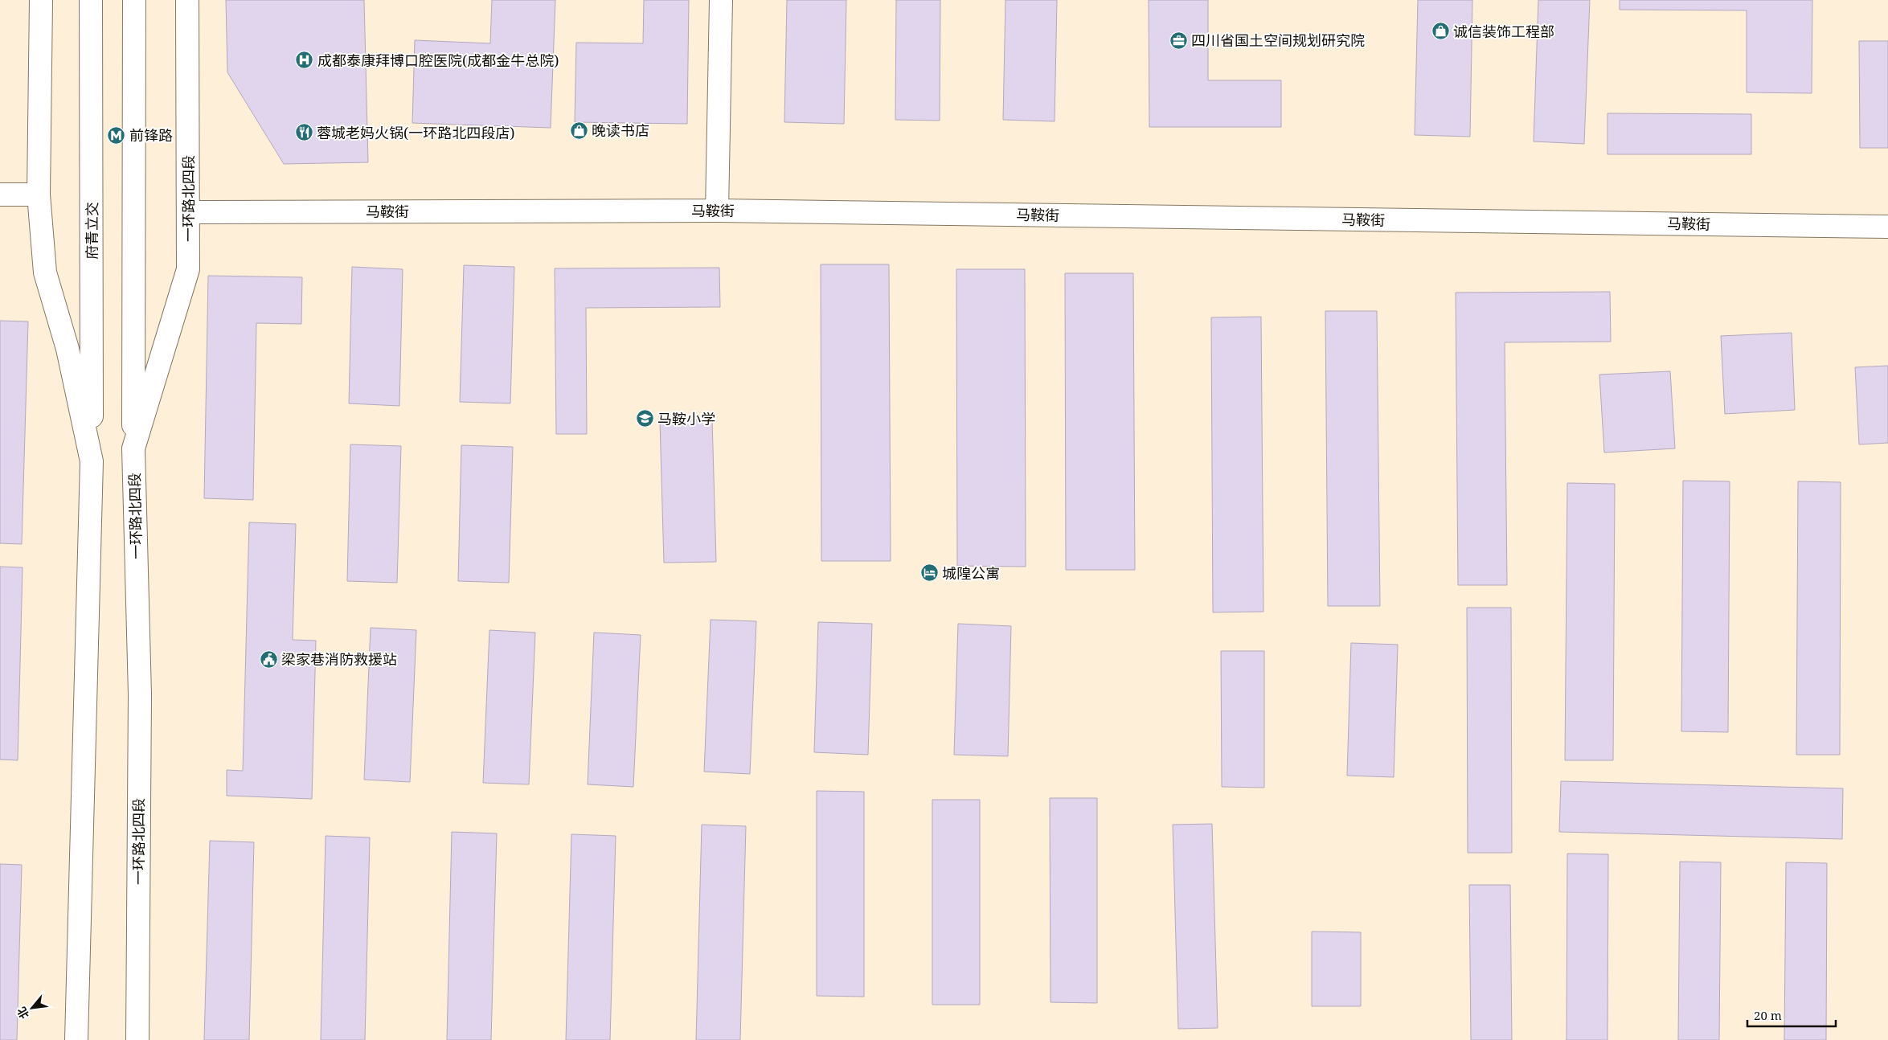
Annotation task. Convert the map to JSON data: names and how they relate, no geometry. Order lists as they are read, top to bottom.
{
  "streets": {
    "main road": ["一环路北四段", "马鞍街", "府青立交"]
  },
  "crossings": [
    ["一环路北四段", "马鞍街"]
  ],
  "places": {
    "shop": ["诚信装饰工程部", "晚读书店"],
    "office": ["四川省国土空间规划研究院"],
    "hospital": ["成都泰康拜博口腔医院(成都金牛总院)"],
    "restaurant": ["蓉城老妈火锅(一环路北四段店)"],
    "metro station": ["前锋路"],
    "school or university": ["马鞍小学"],
    "hotel": ["城隍公寓"],
    "public building": ["梁家巷消防救援站"]
  },
  "scale_bar": "20 m",
  "north": "bottom left"
}
